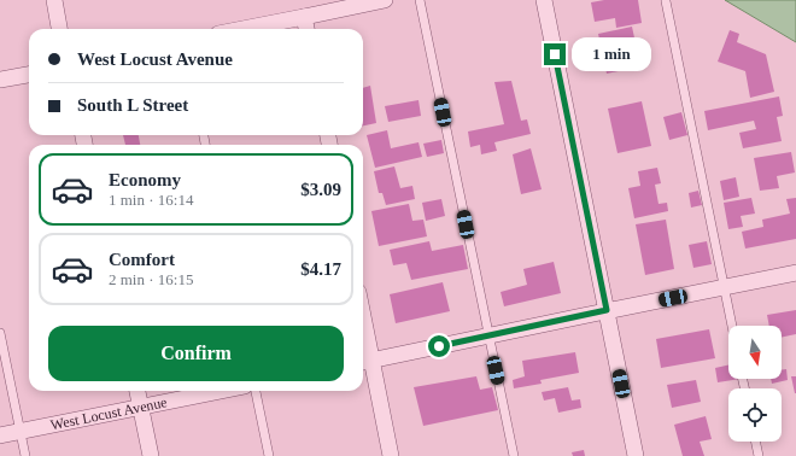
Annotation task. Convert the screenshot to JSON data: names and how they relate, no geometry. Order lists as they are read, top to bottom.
{
  "streets": {
    "street": ["West Locust Avenue"]
  },
  "north": "bottom",
  "page": {
    "banner": ["West Locust Avenue", "South L Street"],
    "bubble": "1 min",
    "list": [
      {
        "name": "Economy",
        "note": "1 min · 16:14",
        "value": "$3.09"
      },
      {
        "name": "Comfort",
        "note": "2 min · 16:15",
        "value": "$4.17"
      }
    ],
    "buttons": "Confirm"
  }
}
